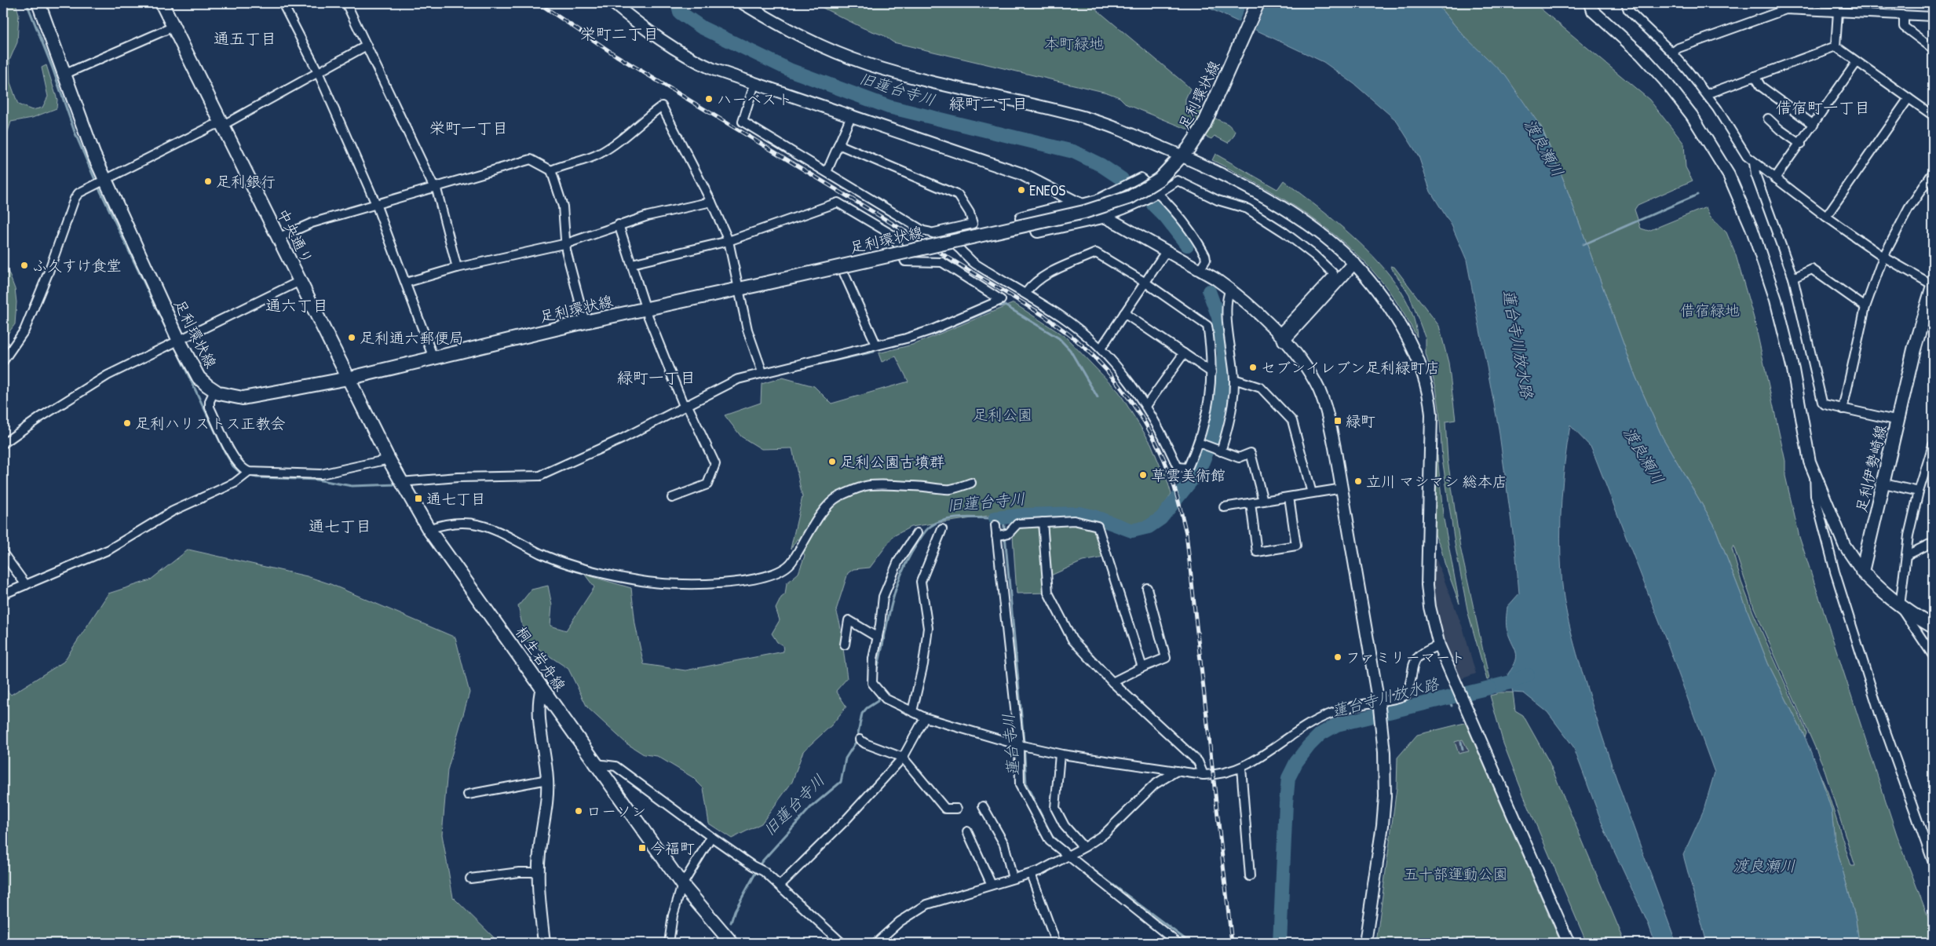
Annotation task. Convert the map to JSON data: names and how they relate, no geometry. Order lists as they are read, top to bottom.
{
  "streets": {
    "main road": [
      "足利環状線",
      "中央通り",
      "足利伊勢崎線",
      "桐生岩舟線"
    ]
  },
  "crossings": [
    ["足利環状線", "中央通り"],
    ["足利環状線", "桐生岩舟線"],
    ["中央通り", "桐生岩舟線"]
  ],
  "districts": [
    "栄町二丁目",
    "通五丁目",
    "緑町二丁目",
    "借宿町一丁目",
    "栄町一丁目",
    "通六丁目",
    "緑町一丁目",
    "通七丁目"
  ],
  "water": [
    "旧蓮台寺川",
    "渡良瀬川",
    "蓮台寺川放水路",
    "蓮台寺川"
  ],
  "parks": [
    "本町緑地",
    "借宿緑地",
    "足利公園",
    "五十部運動公園"
  ],
  "places": {
    "other": [
      "ハーベスト",
      "足利銀行",
      "ENEOS",
      "ふ久すけ食堂",
      "足利通六郵便局",
      "セブンイレブン足利緑町店",
      "足利ハリストス正教会",
      "足利公園古墳群",
      "草雲美術館",
      "立川 マシマシ 総本店",
      "ファミリーマート",
      "ローソン"
    ],
    "transit": ["緑町", "通七丁目", "今福町"]
  }
}
